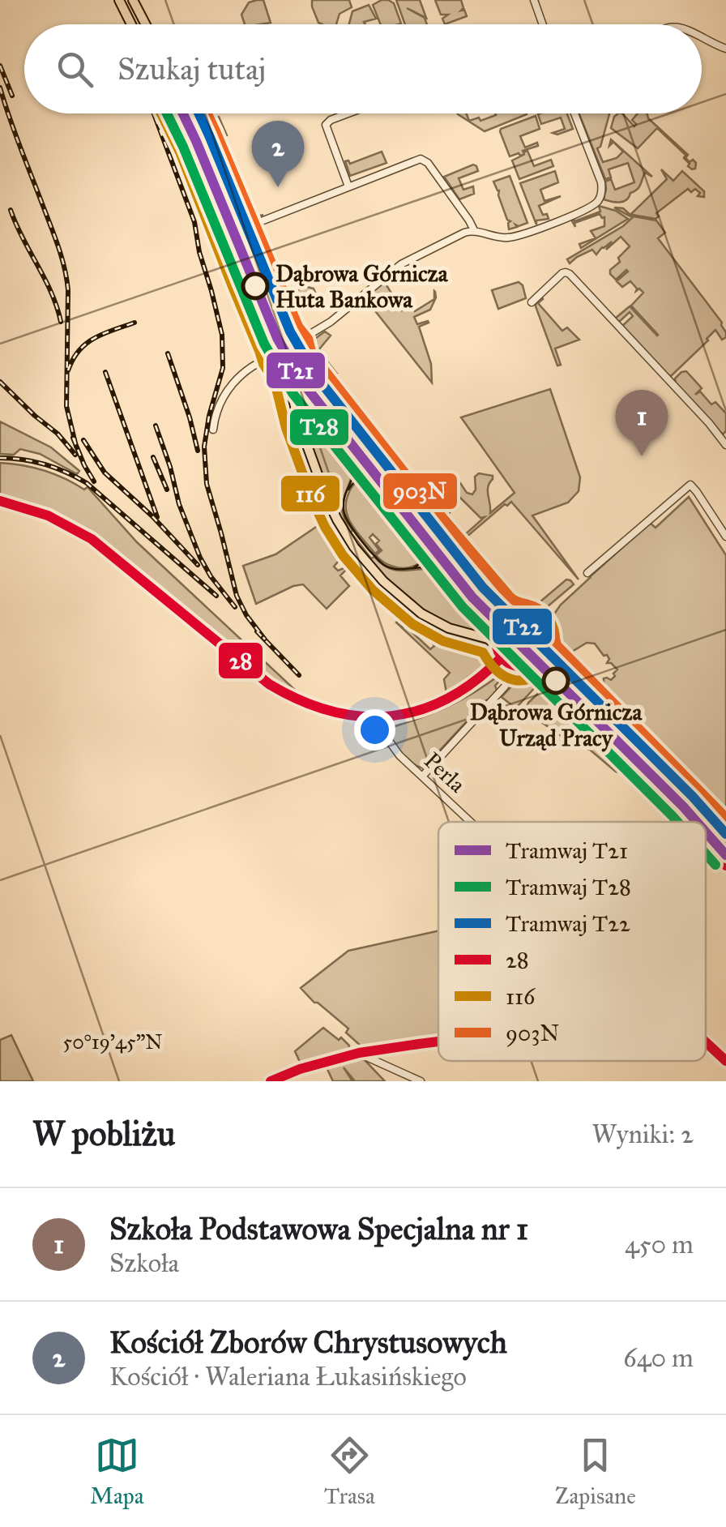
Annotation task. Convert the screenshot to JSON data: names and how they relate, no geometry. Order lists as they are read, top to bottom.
{
  "streets": {
    "street": ["Perla"]
  },
  "places": ["Dąbrowa Górnicza Huta Bankowa", "Dąbrowa Górnicza Urząd Pracy"],
  "lines": [
    "tram line T21",
    "tram line T28",
    "tram line T22",
    "transit line 116",
    "transit line 903N",
    "transit line 28"
  ],
  "legend": [
    "Tramwaj T21",
    "Tramwaj T28",
    "Tramwaj T22",
    "28",
    "116",
    "903N"
  ],
  "page": {
    "search": "Szukaj tutaj",
    "pins": ["2", "1"],
    "heading": ["W pobliżu", "Wyniki: 2"],
    "list": [
      {
        "mark": "1",
        "name": "Szkoła Podstawowa Specjalna nr 1",
        "note": "Szkoła",
        "value": "450 m"
      },
      {
        "mark": "2",
        "name": "Kościół Zborów Chrystusowych",
        "note": "Kościół · Waleriana Łukasińskiego",
        "value": "640 m"
      }
    ],
    "nav": ["Mapa", "Trasa", "Zapisane"]
  },
  "coordinates": ["50°19'45\"N"]
}
